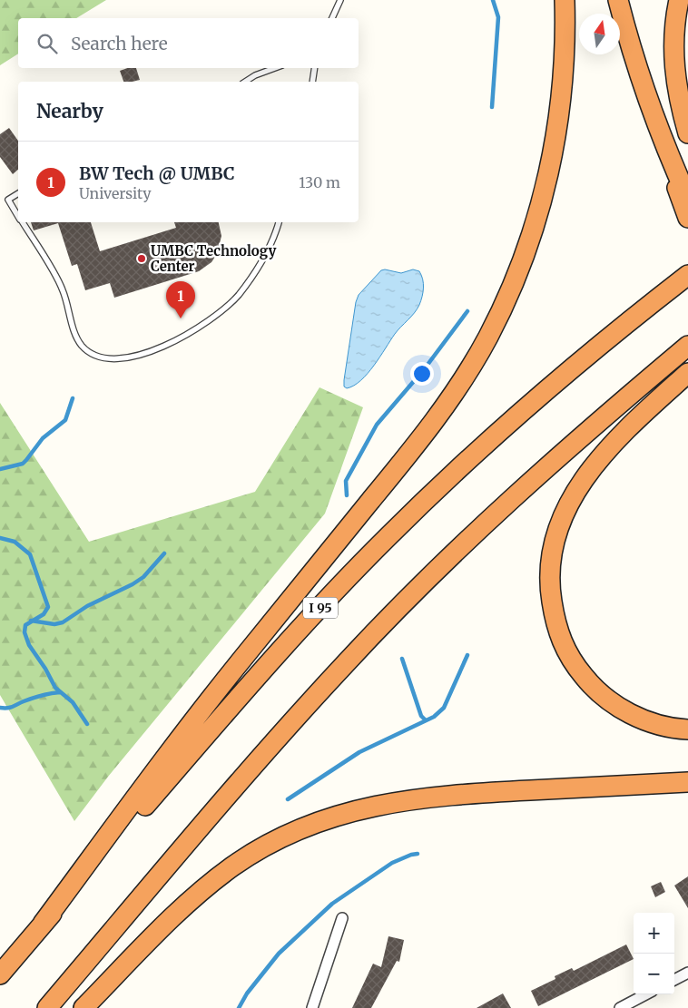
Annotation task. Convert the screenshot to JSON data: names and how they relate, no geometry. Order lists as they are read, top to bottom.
{
  "streets": {
    "highway": ["I 95"]
  },
  "places": ["UMBC Technology Center"],
  "north": "top",
  "page": {
    "search": "Search here",
    "heading": "Nearby",
    "list": [
      {
        "mark": "1",
        "name": "BW Tech @ UMBC",
        "note": "University",
        "value": "130 m"
      }
    ],
    "pins": "1",
    "map_buttons": ["+", "−"]
  }
}
